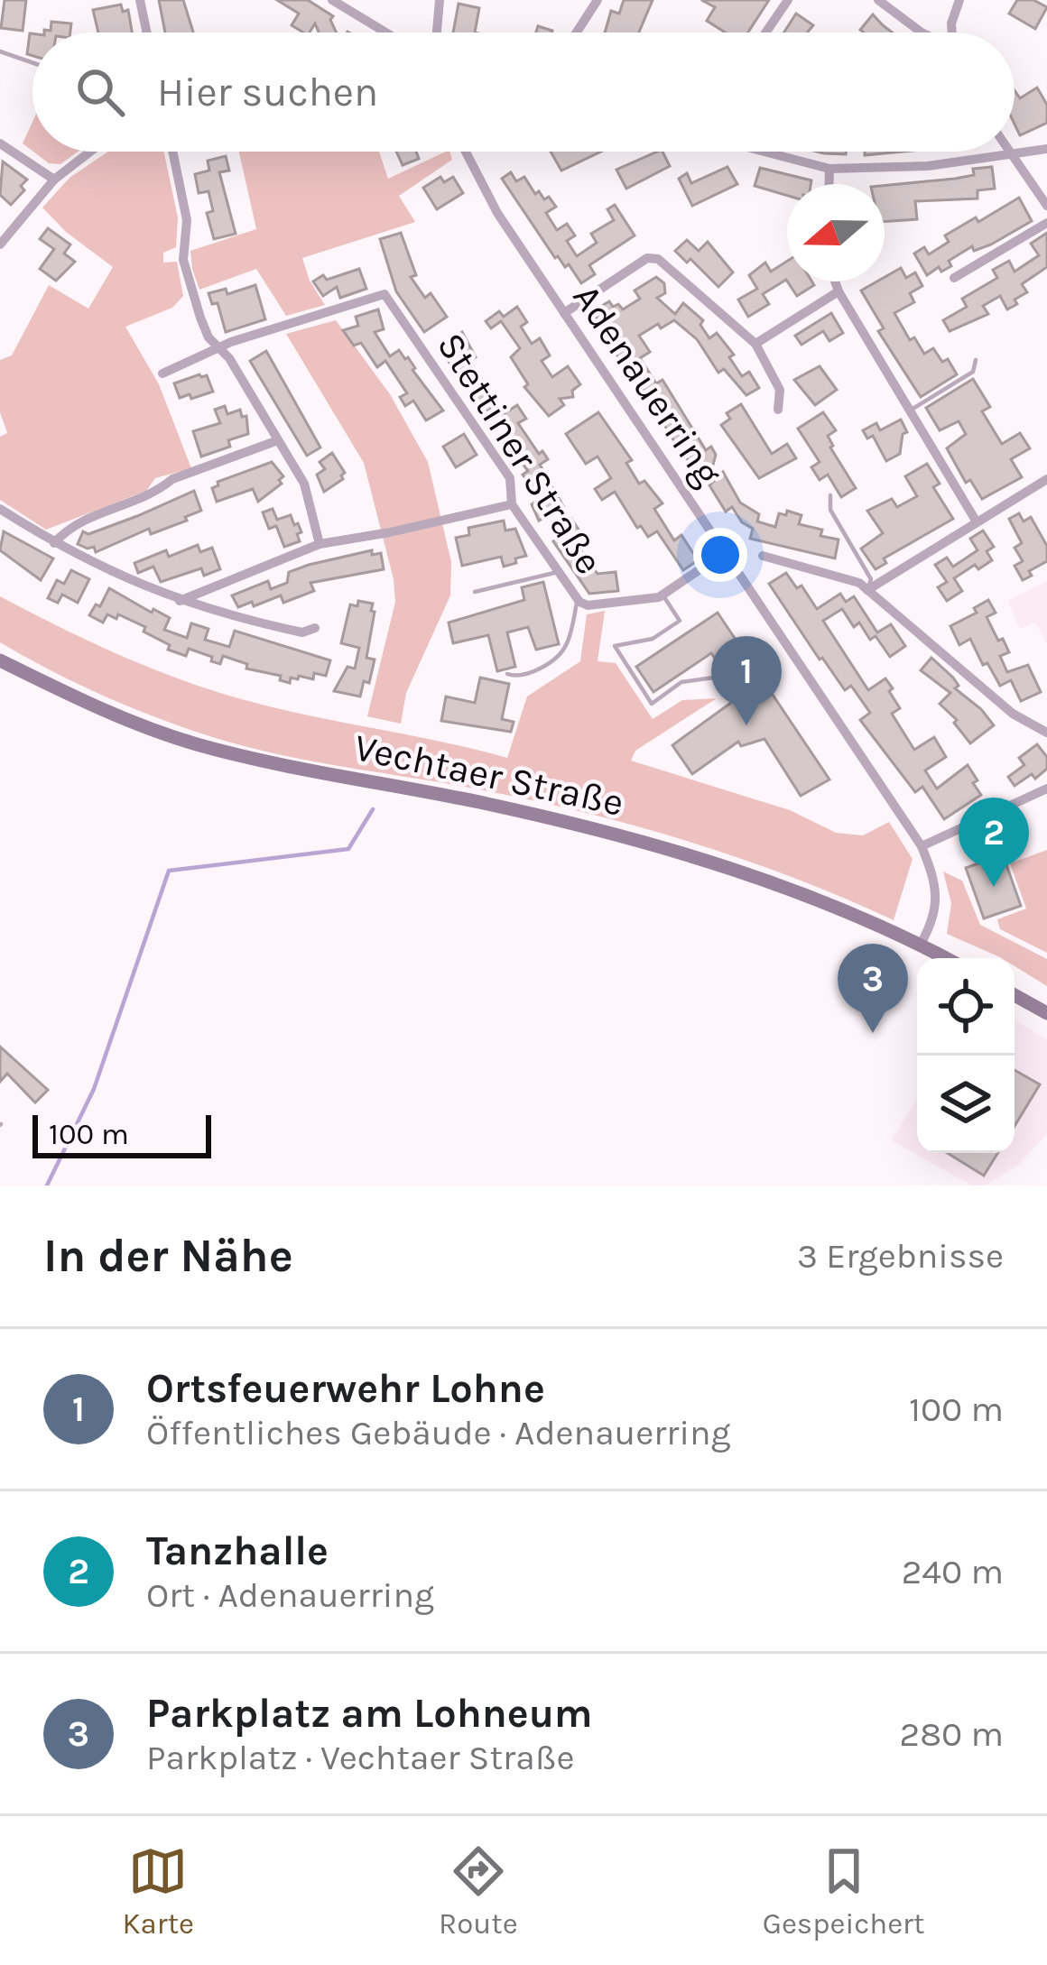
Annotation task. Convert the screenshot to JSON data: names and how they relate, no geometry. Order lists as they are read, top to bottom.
{
  "streets": {
    "main road": ["Vechtaer Straße"],
    "street": ["Adenauerring", "Stettiner Straße"]
  },
  "crossings": [
    ["Adenauerring", "Stettiner Straße"],
    ["Adenauerring", "Vechtaer Straße"]
  ],
  "scale_bar": "100 m",
  "north": "left",
  "page": {
    "search": "Hier suchen",
    "pins": ["1", "2", "3"],
    "scale": "100 m",
    "heading": ["In der Nähe", "3 Ergebnisse"],
    "list": [
      {
        "mark": "1",
        "name": "Ortsfeuerwehr Lohne",
        "note": "Öffentliches Gebäude · Adenauerring",
        "value": "100 m"
      },
      {
        "mark": "2",
        "name": "Tanzhalle",
        "note": "Ort · Adenauerring",
        "value": "240 m"
      },
      {
        "mark": "3",
        "name": "Parkplatz am Lohneum",
        "note": "Parkplatz · Vechtaer Straße",
        "value": "280 m"
      }
    ],
    "nav": ["Karte", "Route", "Gespeichert"]
  }
}
